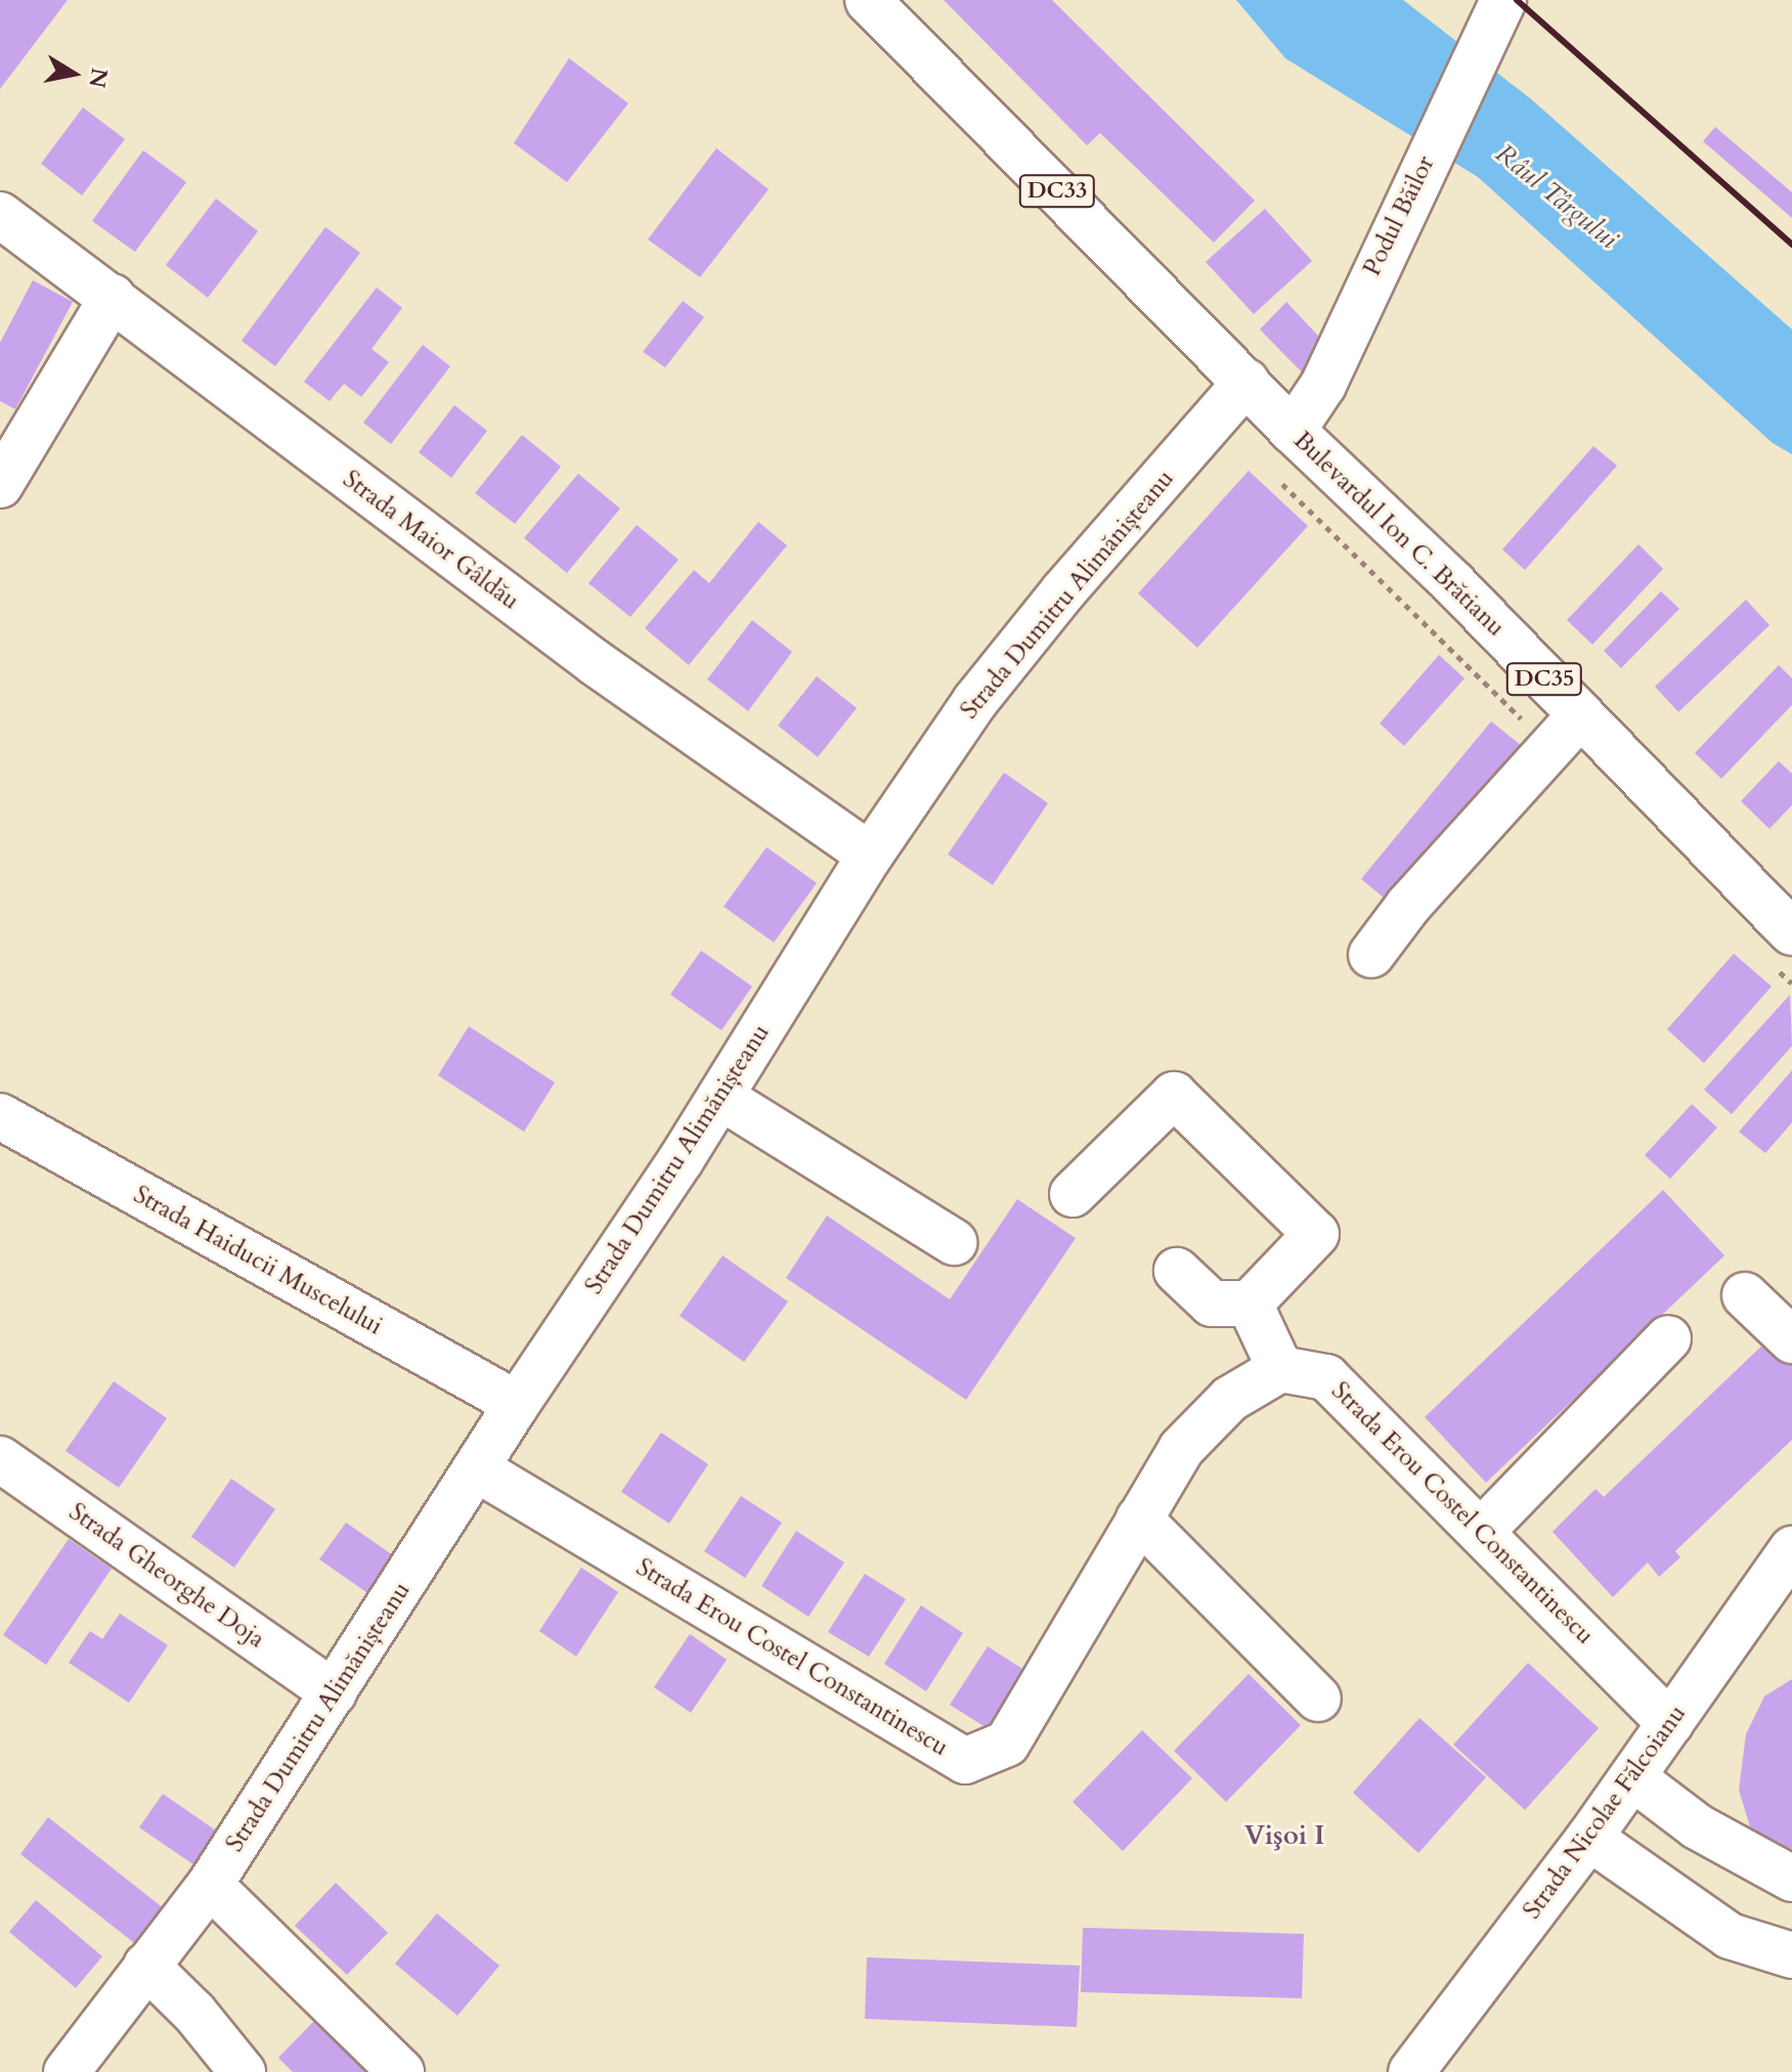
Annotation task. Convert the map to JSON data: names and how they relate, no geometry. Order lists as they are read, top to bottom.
{
  "streets": {
    "main road": [
      "DC33",
      "Podul Băilor",
      "Bulevardul Ion C. Brătianu",
      "Strada Maior Gâldău",
      "Strada Dumitru Alimănișteanu",
      "DC35",
      "Strada Haiducii Muscelului",
      "Strada Erou Costel Constantinescu",
      "Strada Gheorghe Doja",
      "Strada Nicolae Fălcoianu"
    ]
  },
  "crossings": [
    ["DC33", "Bulevardul Ion C. Brătianu"],
    ["DC33", "Strada Dumitru Alimănișteanu"],
    ["Podul Băilor", "Bulevardul Ion C. Brătianu"],
    ["Bulevardul Ion C. Brătianu", "Strada Dumitru Alimănișteanu"],
    ["Strada Maior Gâldău", "Strada Dumitru Alimănișteanu"],
    ["Strada Dumitru Alimănișteanu", "Strada Haiducii Muscelului"],
    ["Strada Dumitru Alimănișteanu", "Strada Erou Costel Constantinescu"],
    ["Strada Dumitru Alimănișteanu", "Strada Gheorghe Doja"],
    ["Strada Erou Costel Constantinescu", "Strada Nicolae Fălcoianu"]
  ],
  "districts": ["Vişoi I"],
  "water": ["Râul Târgului"],
  "north": "right"
}
